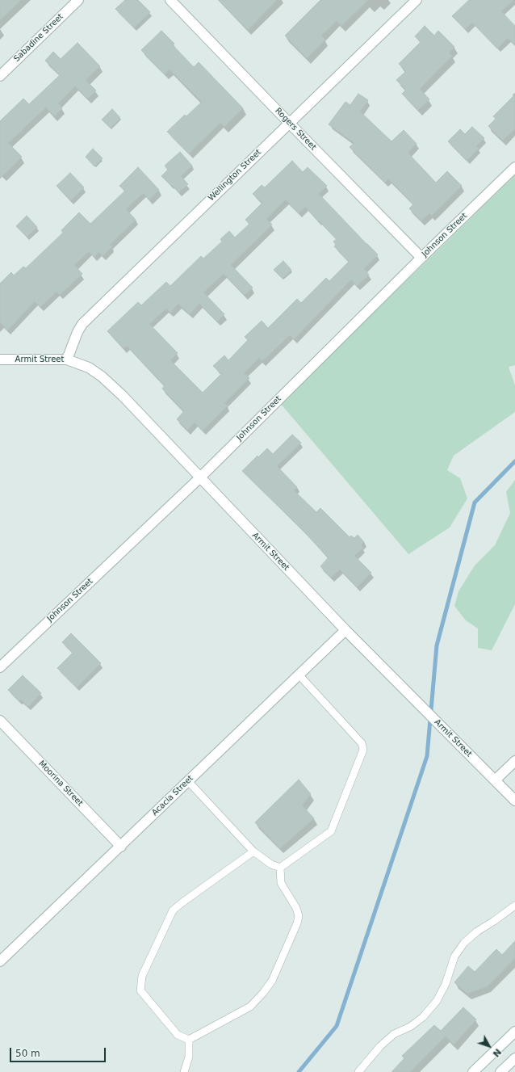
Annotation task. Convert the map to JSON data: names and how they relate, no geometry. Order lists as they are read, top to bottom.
{
  "streets": {
    "street": [
      "Sabadine Street",
      "Rogers Street",
      "Wellington Street",
      "Johnson Street",
      "Armit Street",
      "Moorina Street",
      "Acacia Street"
    ]
  },
  "crossings": [
    ["Rogers Street", "Wellington Street"],
    ["Rogers Street", "Johnson Street"],
    ["Wellington Street", "Armit Street"],
    ["Johnson Street", "Armit Street"],
    ["Armit Street", "Acacia Street"],
    ["Moorina Street", "Acacia Street"]
  ],
  "scale_bar": "50 m",
  "north": "bottom right"
}
